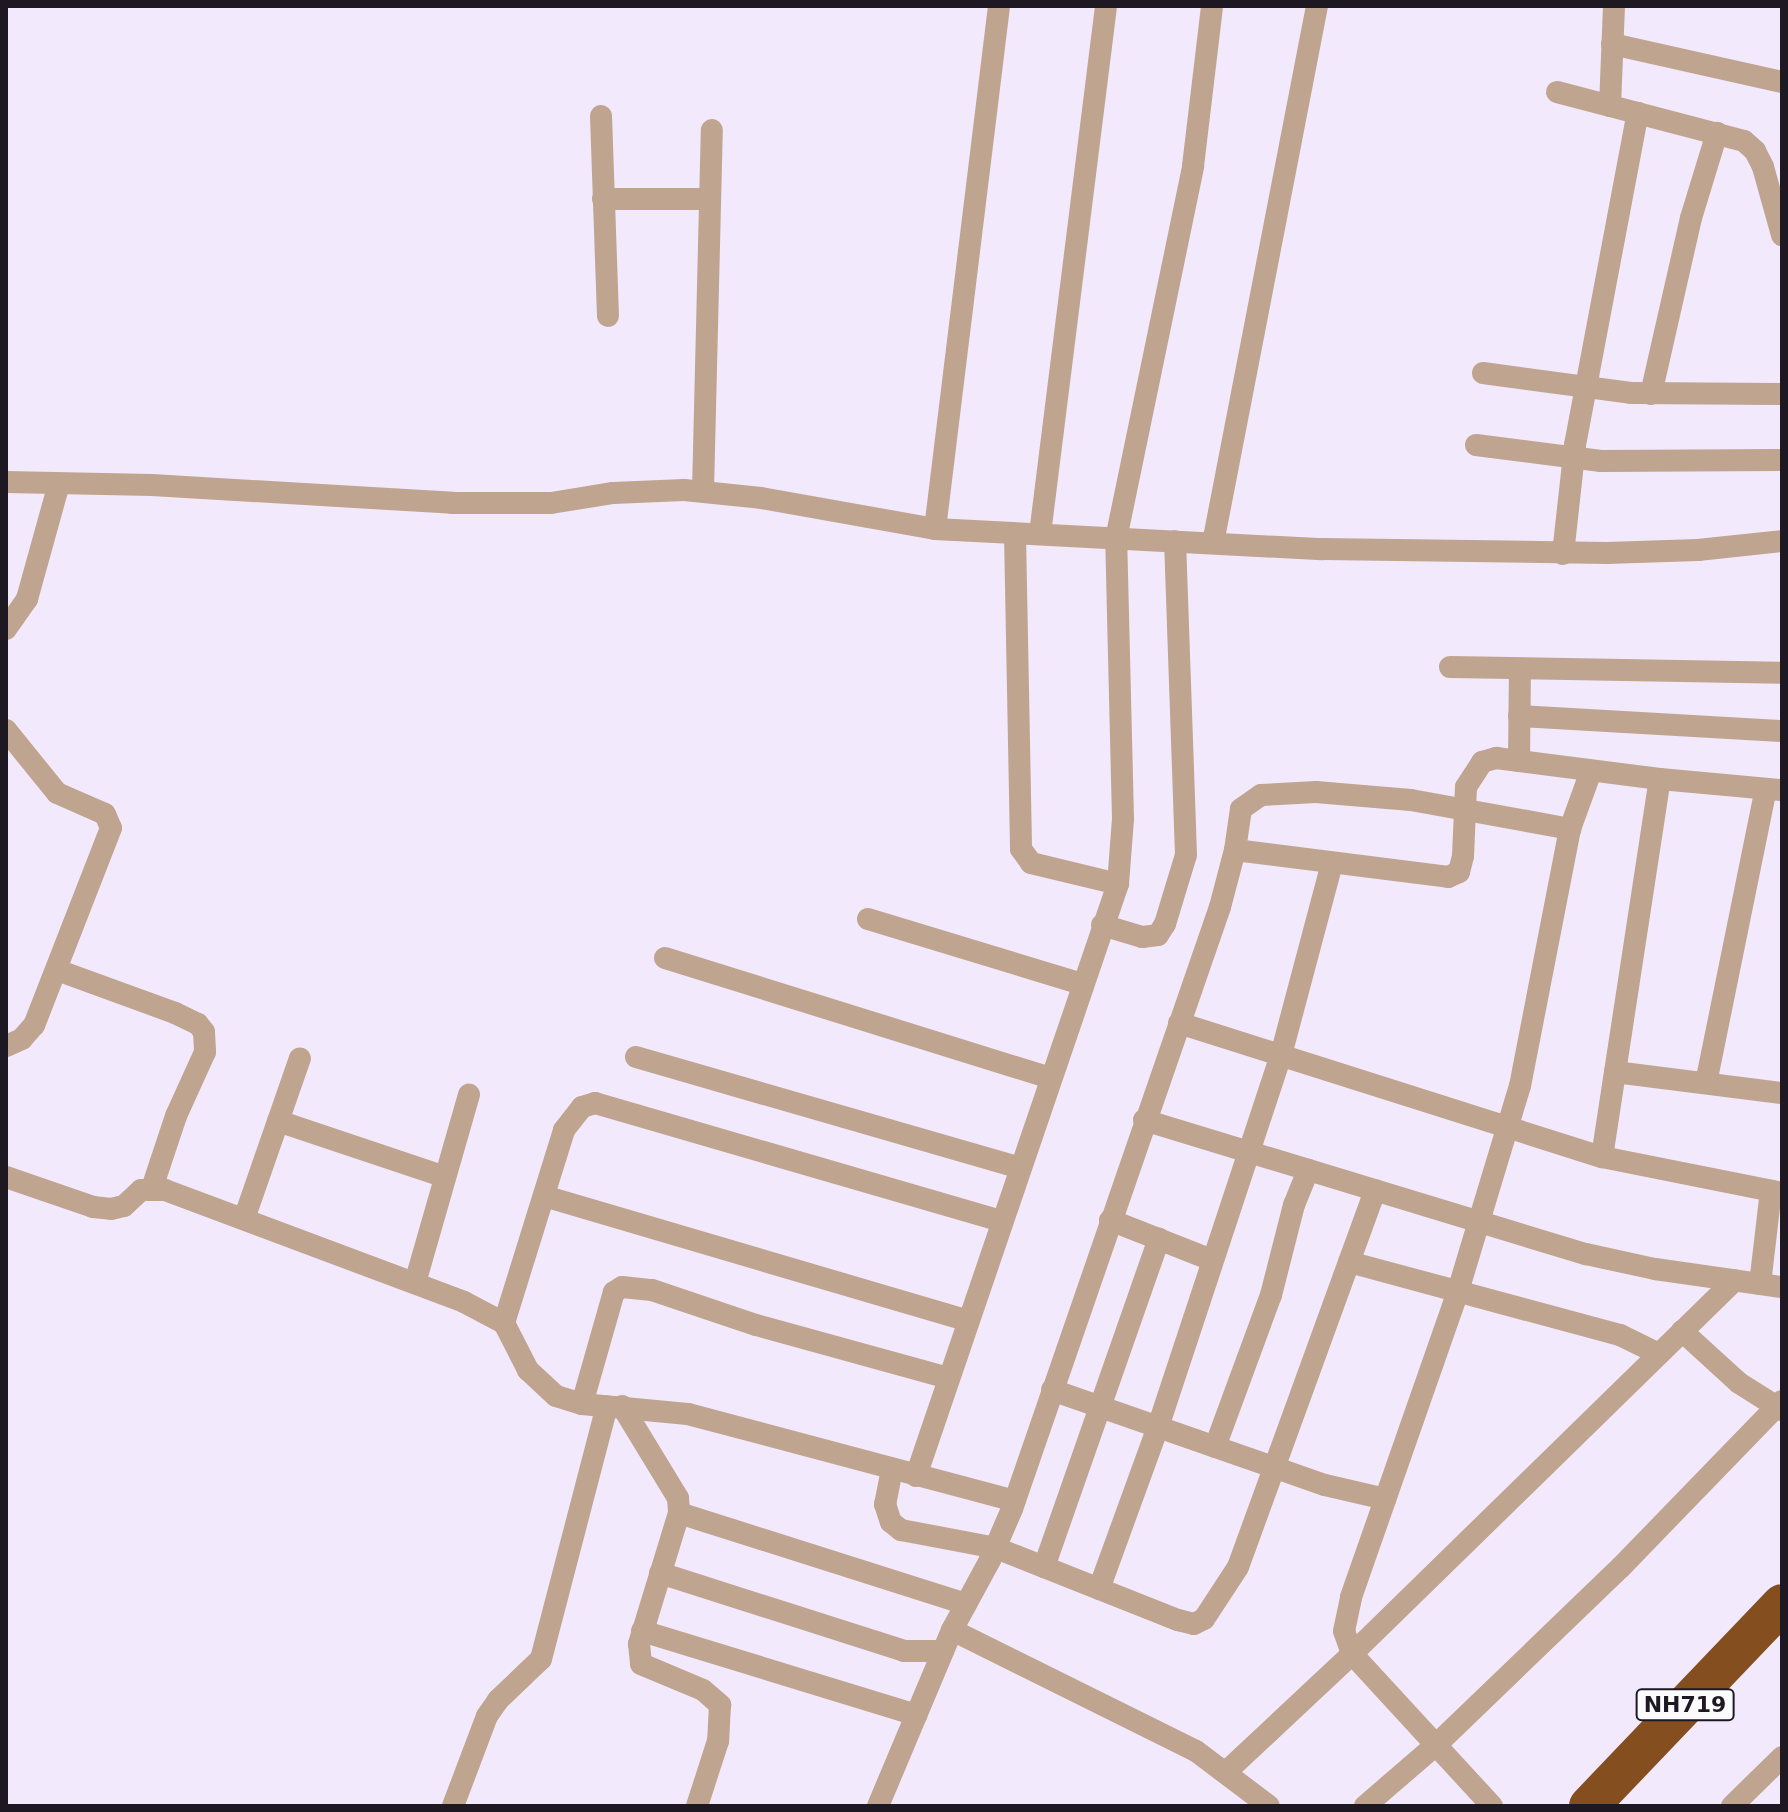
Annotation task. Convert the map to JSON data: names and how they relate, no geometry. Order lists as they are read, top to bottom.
{
  "streets": {
    "highway": ["NH719"]
  }
}
